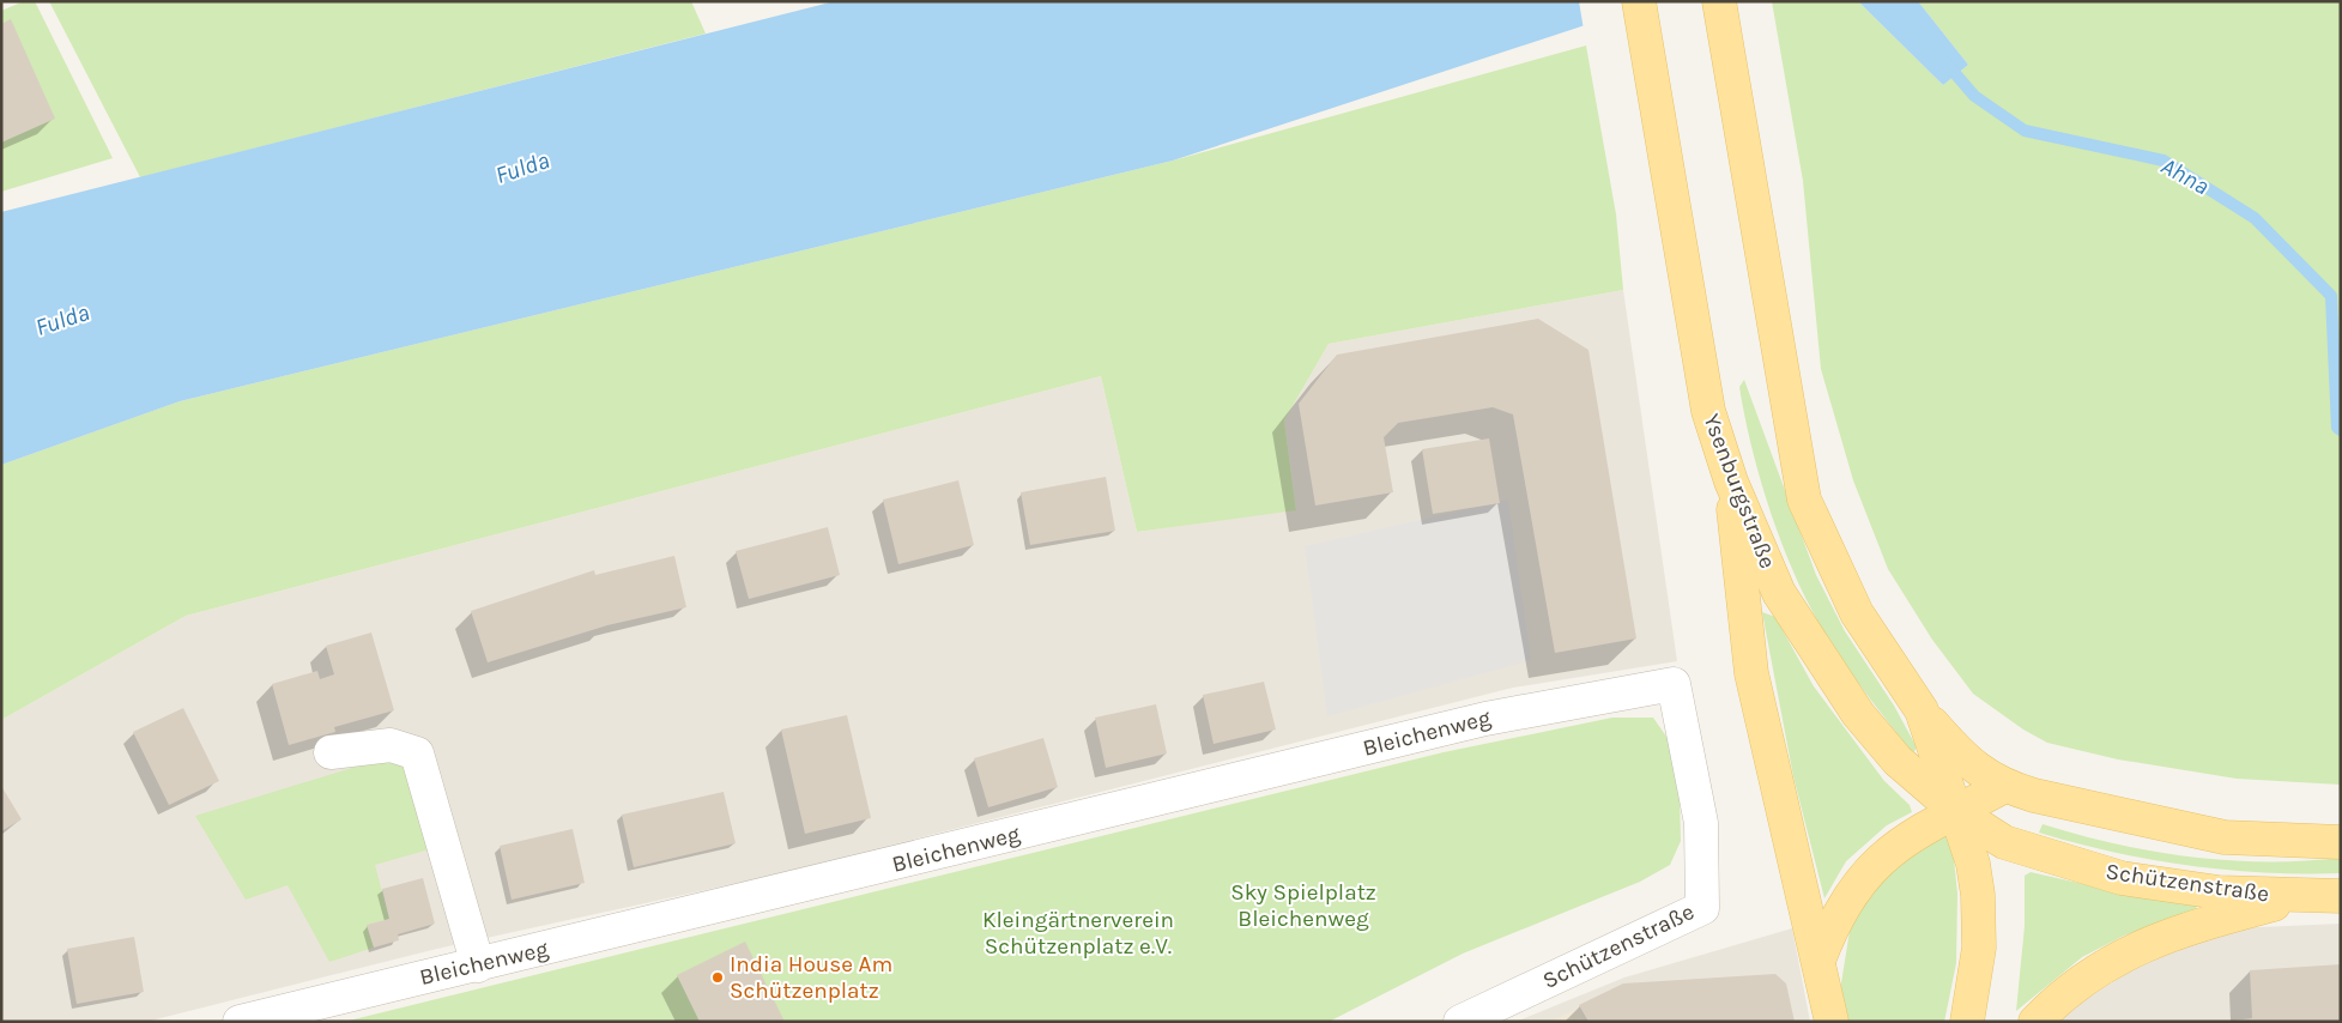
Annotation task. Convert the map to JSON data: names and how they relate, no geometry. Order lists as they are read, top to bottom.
{
  "streets": {
    "main road": ["Ysenburgstraße", "Schützenstraße"],
    "street": ["Bleichenweg"]
  },
  "crossings": [
    ["Ysenburgstraße", "Schützenstraße"],
    ["Bleichenweg", "Schützenstraße"]
  ],
  "water": ["Fulda", "Ahna"],
  "parks": ["Sky Spielplatz Bleichenweg", "Kleingärtnerverein Schützenplatz e.V."],
  "places": ["India House Am Schützenplatz"]
}
